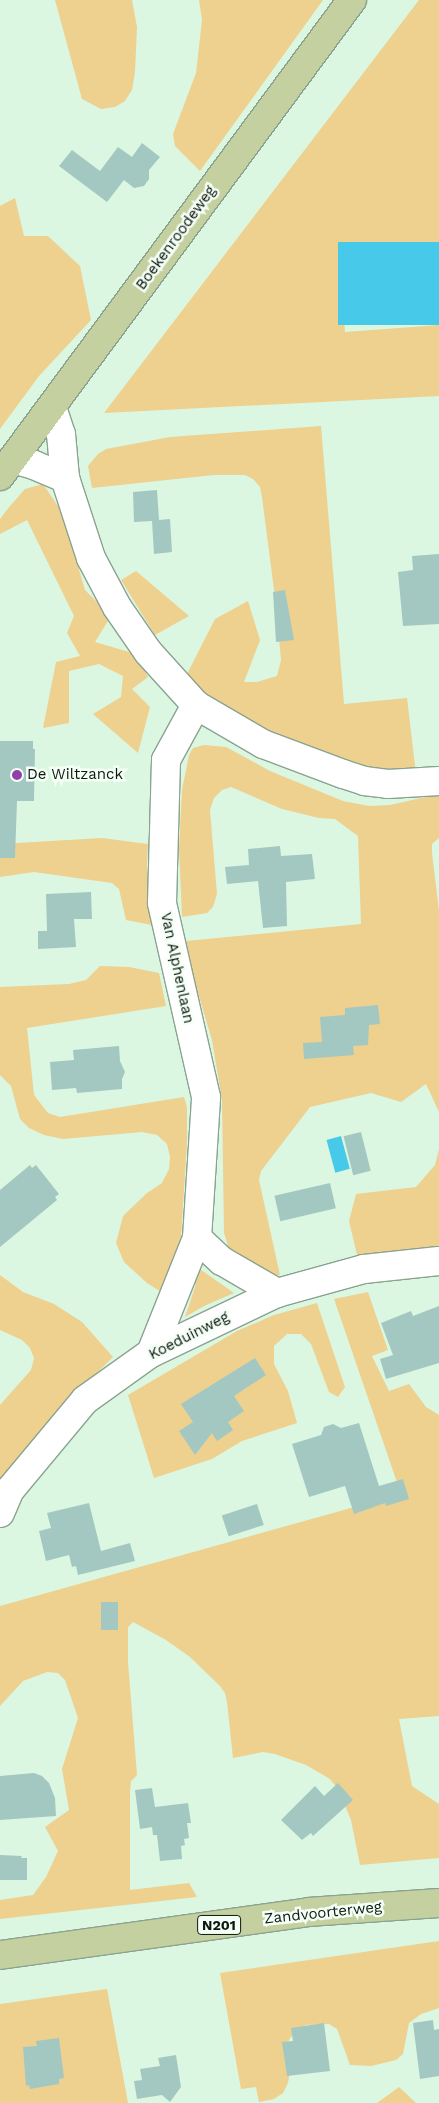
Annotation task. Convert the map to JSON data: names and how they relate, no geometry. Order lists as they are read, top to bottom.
{
  "streets": {
    "main road": ["Boekenroodeweg", "Zandvoorterweg", "N201"],
    "street": ["Van Alphenlaan", "Koeduinweg"]
  },
  "crossings": [
    ["Van Alphenlaan", "Koeduinweg"]
  ],
  "places": ["De Wiltzanck"]
}
